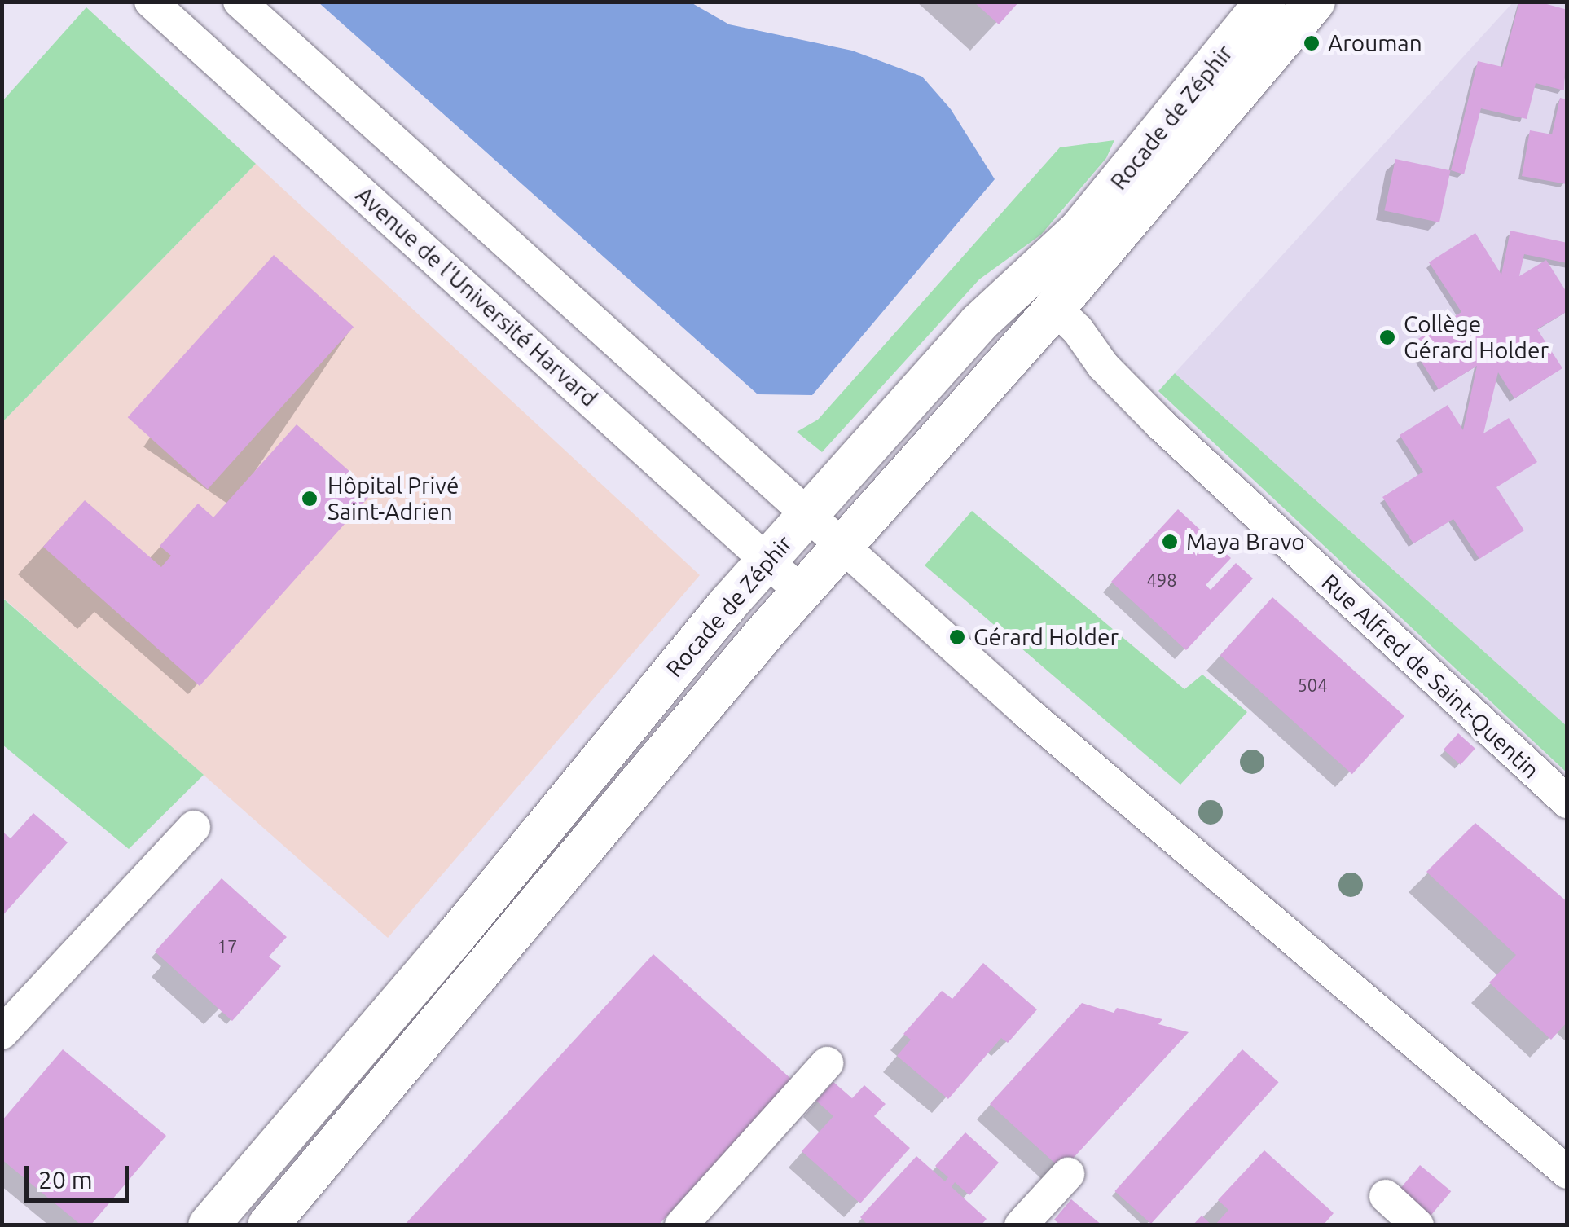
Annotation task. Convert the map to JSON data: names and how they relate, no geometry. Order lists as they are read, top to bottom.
{
  "streets": {
    "main road": ["Rocade de Zéphir"],
    "street": ["Avenue de l'Université Harvard", "Rue Alfred de Saint-Quentin"]
  },
  "crossings": [
    ["Rocade de Zéphir", "Avenue de l'Université Harvard"],
    ["Rocade de Zéphir", "Rue Alfred de Saint-Quentin"]
  ],
  "places": [
    "Arouman",
    "Collège Gérard Holder",
    "Hôpital Privé Saint-Adrien",
    "Maya Bravo",
    "Gérard Holder"
  ],
  "house_numbers": ["498", "504", "17"],
  "scale_bar": "20 m"
}
